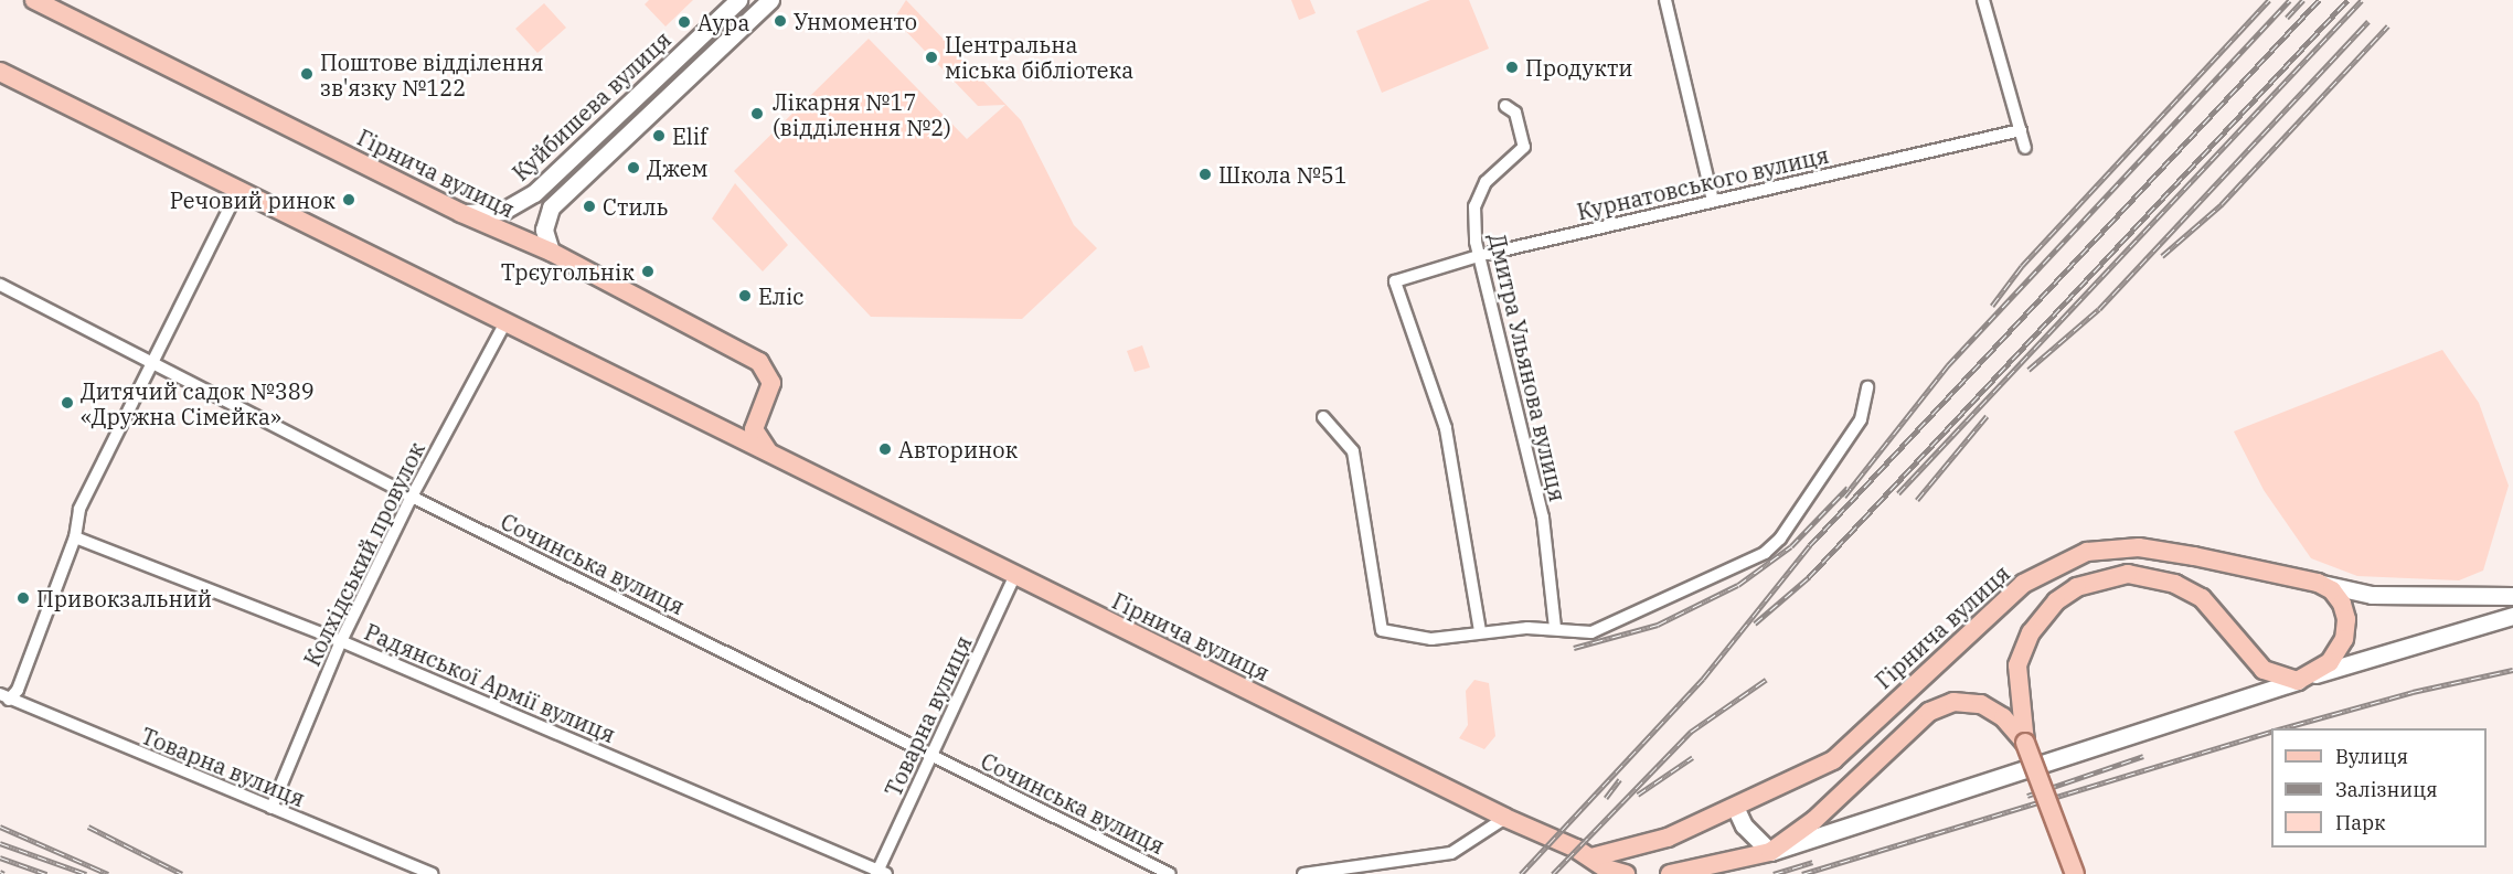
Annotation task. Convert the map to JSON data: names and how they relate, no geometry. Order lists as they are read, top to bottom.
{
  "streets": {
    "main road": ["Куйбишева вулиця", "Гірнича вулиця"],
    "street": [
      "Курнатовського вулиця",
      "Дмитра Ульянова вулиця",
      "Колхідський провулок",
      "Сочинська вулиця",
      "Радянської Армії вулиця",
      "Товарна вулиця"
    ]
  },
  "crossings": [
    ["Куйбишева вулиця", "Гірнича вулиця"],
    ["Гірнича вулиця", "Колхідський провулок"],
    ["Гірнича вулиця", "Товарна вулиця"],
    ["Курнатовського вулиця", "Дмитра Ульянова вулиця"],
    ["Колхідський провулок", "Сочинська вулиця"],
    ["Колхідський провулок", "Радянської Армії вулиця"],
    ["Колхідський провулок", "Товарна вулиця"],
    ["Сочинська вулиця", "Товарна вулиця"],
    ["Радянської Армії вулиця", "Товарна вулиця"]
  ],
  "places": [
    "Унмоменто",
    "Аура",
    "Центральна міська бібліотека",
    "Продукти",
    "Поштове відділення зв'язку №122",
    "Лікарня №17 (відділення №2)",
    "Elif",
    "Джем",
    "Школа №51",
    "Речовий ринок",
    "Стиль",
    "Трєугольнік",
    "Еліс",
    "Дитячий садок №389 «Дружна Сімейка»",
    "Авторинок",
    "Привокзальний"
  ],
  "legend": ["Вулиця", "Залізниця", "Парк"]
}
